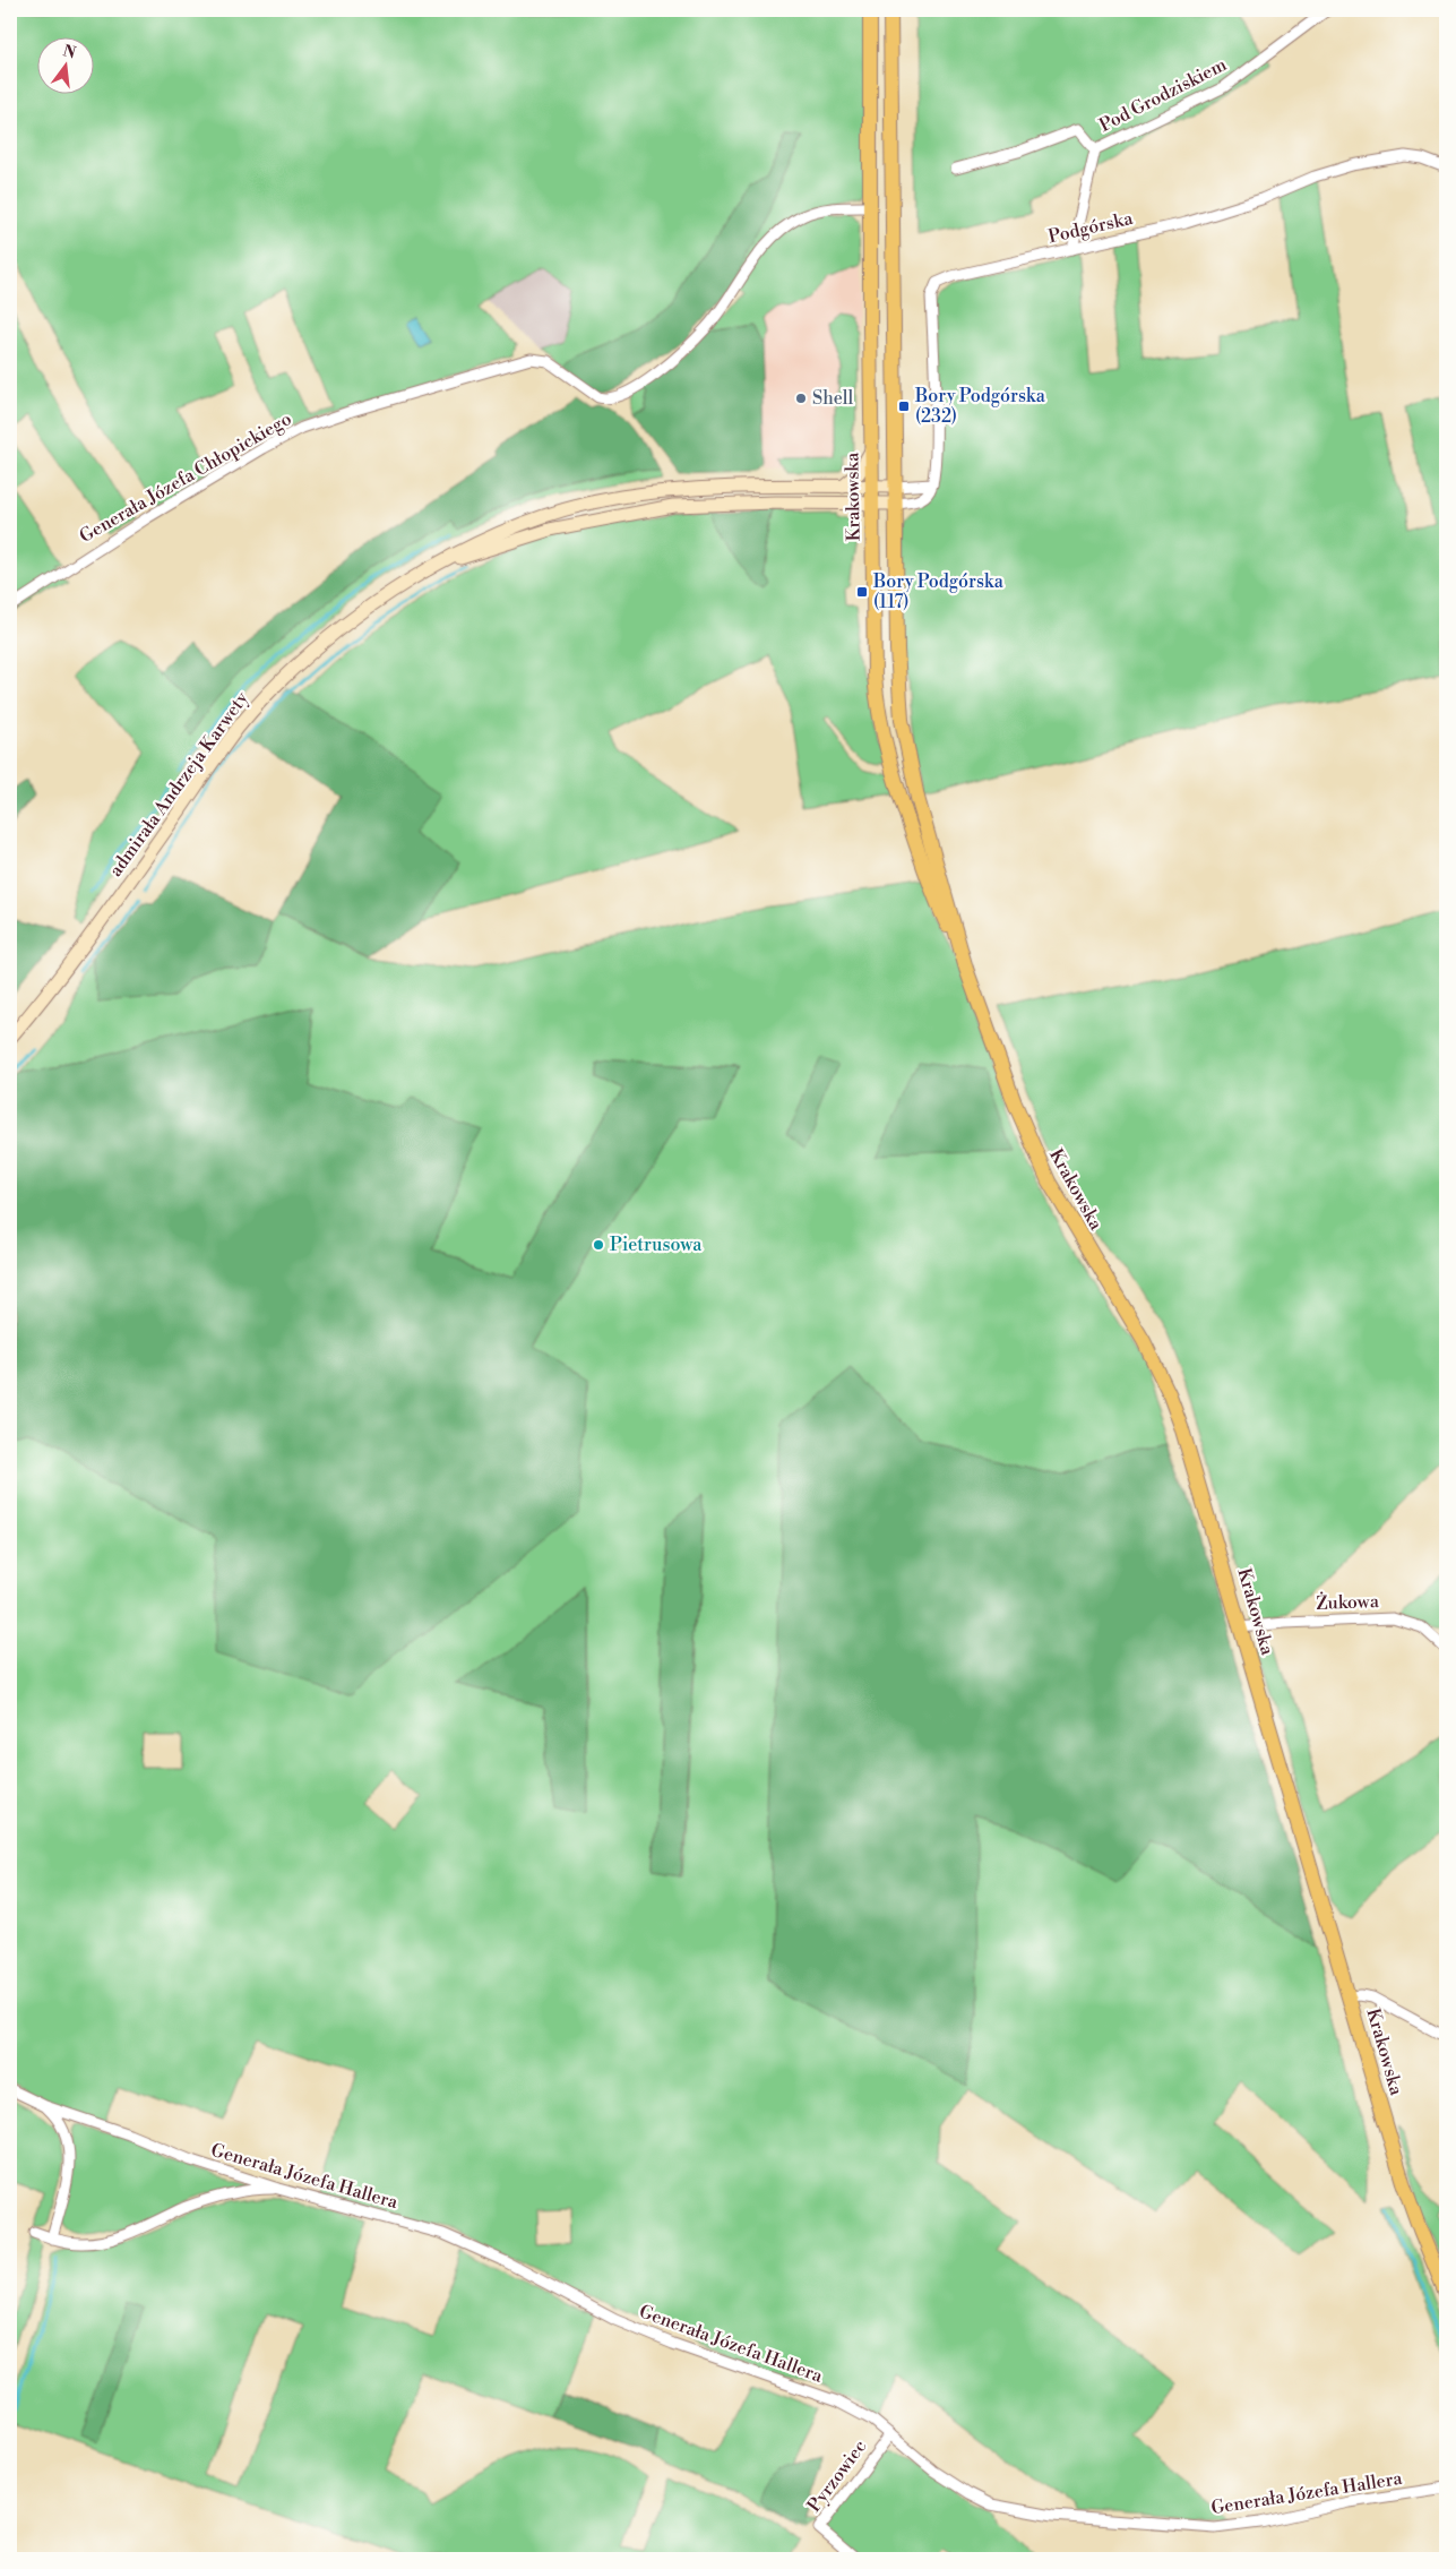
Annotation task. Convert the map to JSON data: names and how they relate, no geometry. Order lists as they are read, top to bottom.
{
  "streets": {
    "main road": ["Krakowska", "admirała Andrzeja Karwety"],
    "street": [
      "Pod Grodziskiem",
      "Podgórska",
      "Generała Józefa Chłopickiego",
      "Żukowa",
      "Generała Józefa Hallera",
      "Pyrzowiec"
    ]
  },
  "crossings": [
    ["Pod Grodziskiem", "Podgórska"],
    ["Generała Józefa Chłopickiego", "Krakowska"],
    ["Krakowska", "admirała Andrzeja Karwety"],
    ["Krakowska", "Żukowa"],
    ["Generała Józefa Hallera", "Pyrzowiec"]
  ],
  "places": {
    "other": ["Shell", "Pietrusowa"],
    "transit": ["Bory Podgórska (232)", "Bory Podgórska (117)"]
  },
  "north": "top"
}
